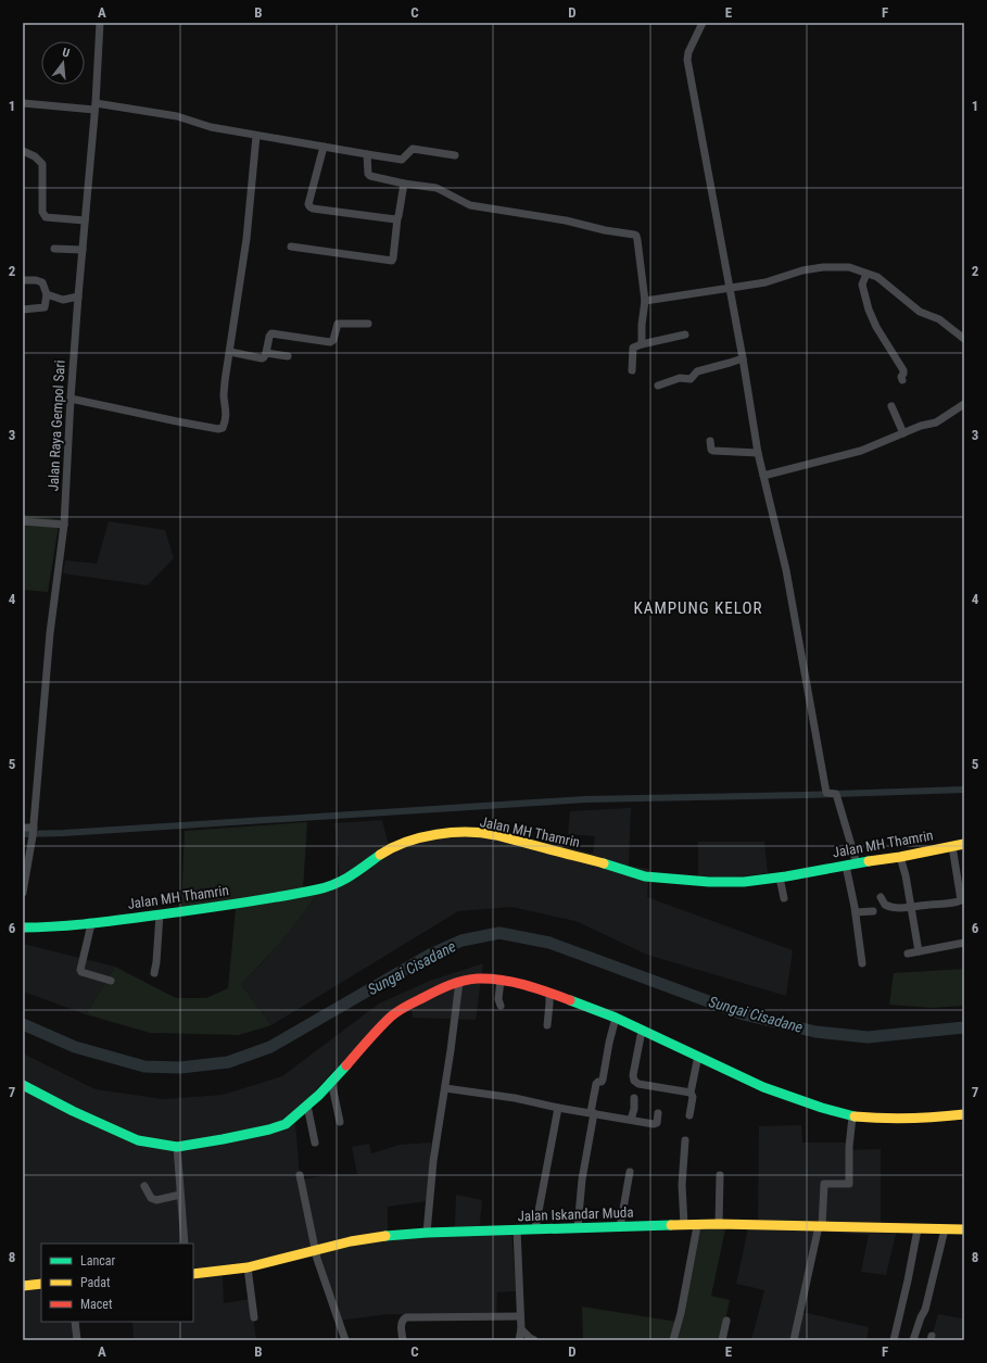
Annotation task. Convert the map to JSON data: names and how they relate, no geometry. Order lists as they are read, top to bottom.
{
  "streets": {
    "street": ["Jalan Raya Gempol Sari", "Jalan MH Thamrin", "Jalan Iskandar Muda"]
  },
  "districts": ["KAMPUNG KELOR"],
  "water": ["Sungai Cisadane"],
  "legend": ["Lancar", "Padat", "Macet"],
  "north": "top",
  "grid": {
    "columns": [
      "A",
      "B",
      "C",
      "D",
      "E",
      "F"
    ],
    "rows": [
      "1",
      "2",
      "3",
      "4",
      "5",
      "6",
      "7",
      "8"
    ]
  }
}
